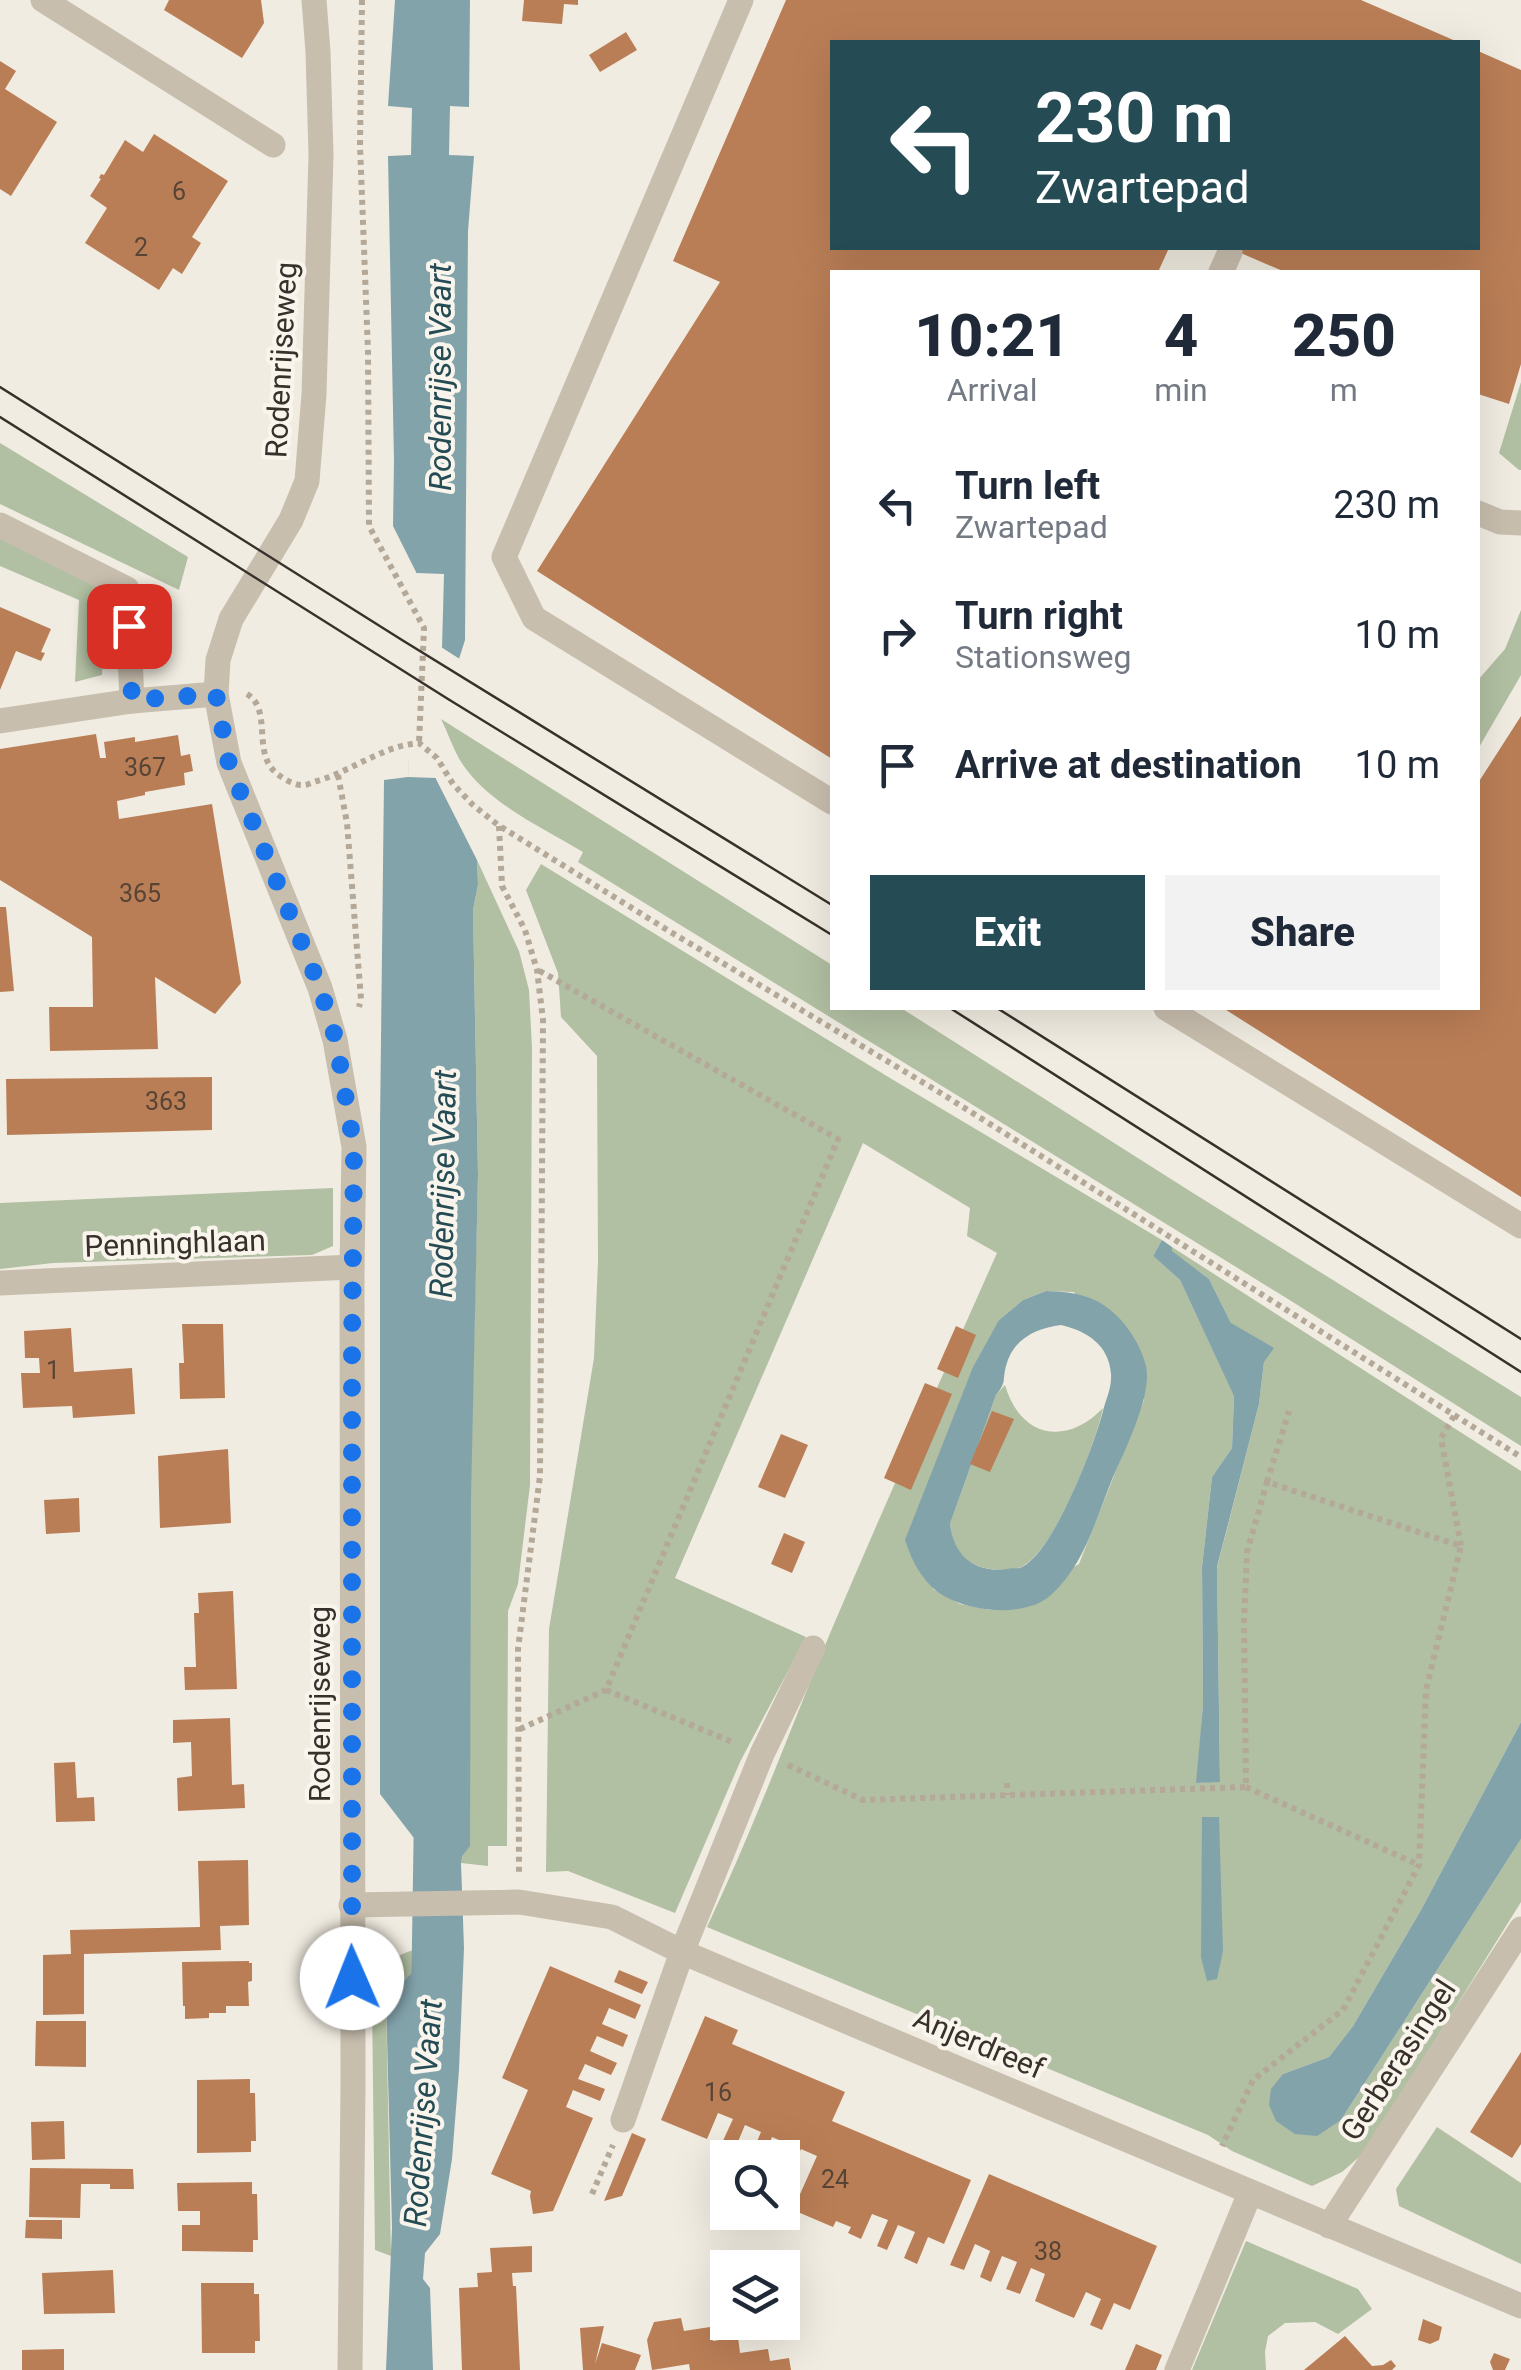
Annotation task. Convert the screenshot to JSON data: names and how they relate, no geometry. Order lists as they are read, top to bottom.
{
  "streets": {
    "street": [
      "Rodenrijseweg",
      "Penninghlaan",
      "Anjerdreef",
      "Gerberasingel"
    ]
  },
  "crossings": [
    ["Rodenrijseweg", "Penninghlaan"],
    ["Rodenrijseweg", "Anjerdreef"],
    ["Anjerdreef", "Gerberasingel"]
  ],
  "water": ["Rodenrijse Vaart"],
  "house_numbers": [
    "6",
    "2",
    "367",
    "365",
    "363",
    "1",
    "16",
    "24",
    "38"
  ],
  "page": {
    "turn": ["230 m", "Zwartepad"],
    "eta": [
      "10:21",
      "Arrival",
      "4",
      "min",
      "250",
      "m"
    ],
    "list": [
      {
        "name": "Turn left",
        "note": "Zwartepad",
        "value": "230 m"
      },
      {
        "name": "Turn right",
        "note": "Stationsweg",
        "value": "10 m"
      },
      {
        "name": "Arrive at destination",
        "value": "10 m"
      }
    ],
    "buttons": ["Exit", "Share"]
  }
}
